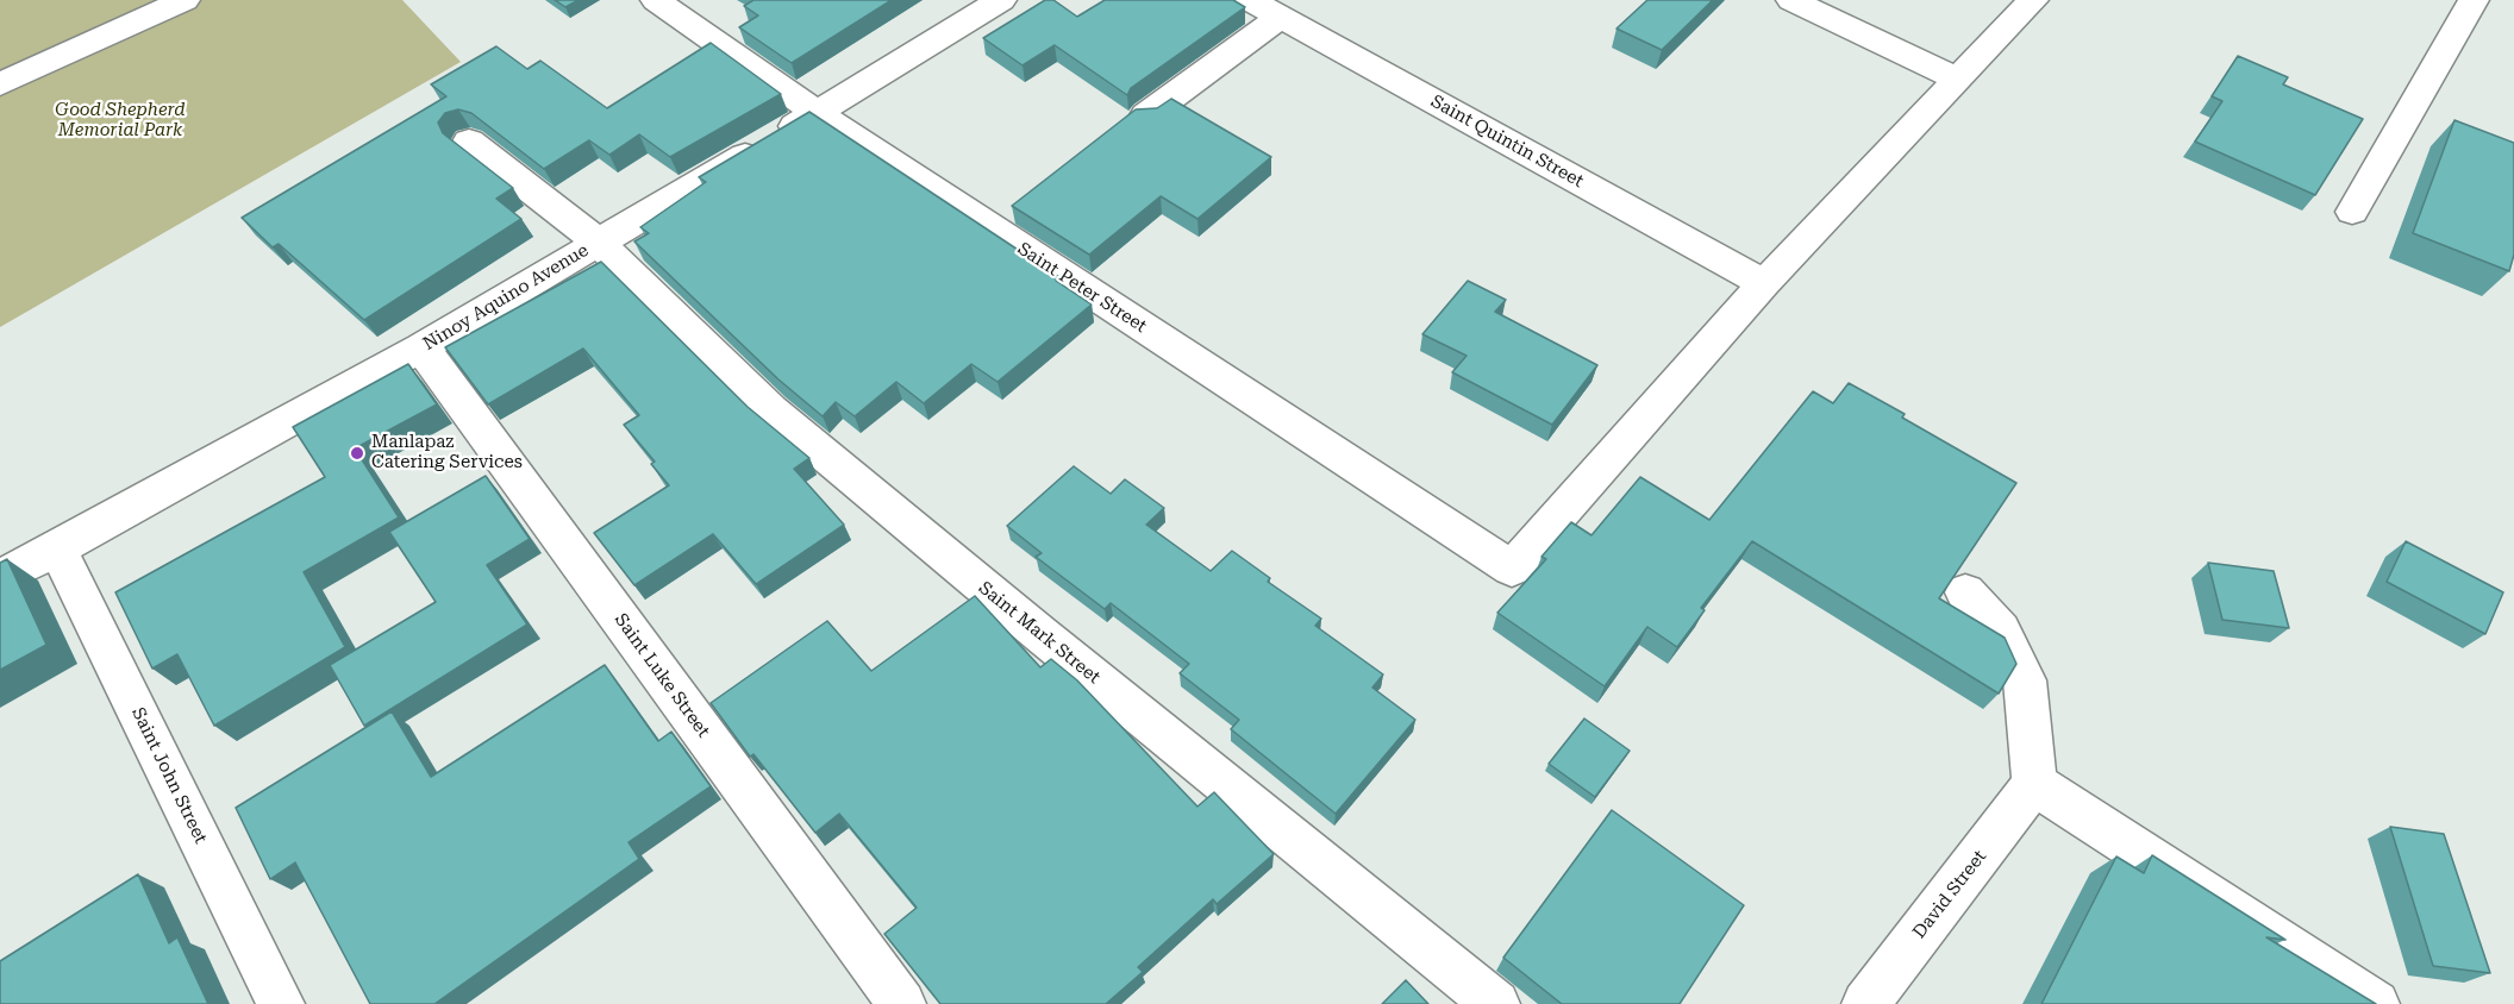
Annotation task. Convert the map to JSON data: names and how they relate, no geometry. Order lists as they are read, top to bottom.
{
  "streets": {
    "street": [
      "Saint Quintin Street",
      "Saint Peter Street",
      "Ninoy Aquino Avenue",
      "Saint Mark Street",
      "Saint Luke Street",
      "Saint John Street",
      "David Street"
    ]
  },
  "crossings": [
    ["Saint Quintin Street", "Saint Peter Street"],
    ["Saint Peter Street", "Ninoy Aquino Avenue"],
    ["Ninoy Aquino Avenue", "Saint Mark Street"],
    ["Ninoy Aquino Avenue", "Saint Luke Street"],
    ["Ninoy Aquino Avenue", "Saint John Street"]
  ],
  "parks": ["Good Shepherd Memorial Park"],
  "places": ["Manlapaz Catering Services"]
}
